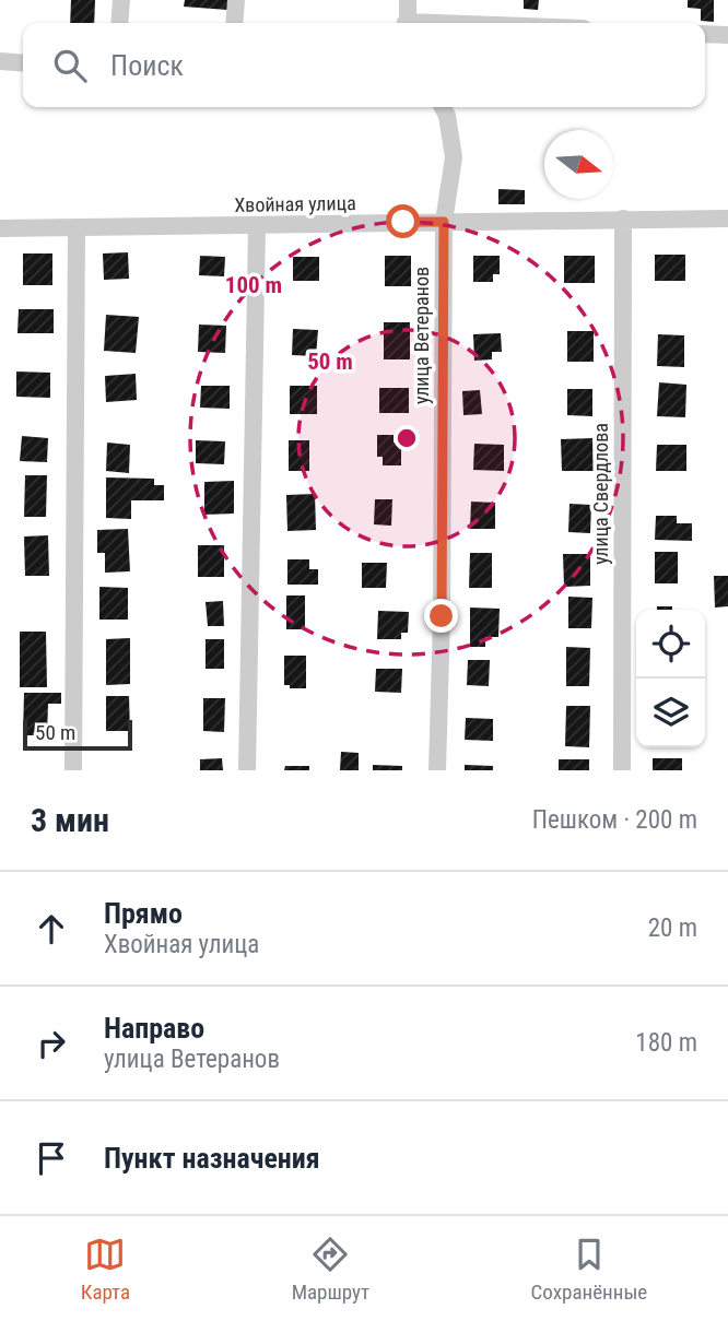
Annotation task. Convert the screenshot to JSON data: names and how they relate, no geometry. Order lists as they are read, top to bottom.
{
  "streets": {
    "street": ["Хвойная улица", "улица Ветеранов", "улица Свердлова"]
  },
  "crossings": [
    ["Хвойная улица", "улица Ветеранов"],
    ["Хвойная улица", "улица Свердлова"]
  ],
  "scale_bar": "50 m",
  "north": "right",
  "page": {
    "search": "Поиск",
    "scale": "50 m",
    "heading": ["3 мин", "Пешком · 200 m"],
    "list": [
      ["Прямо", "Хвойная улица", "20 m"],
      ["Направо", "улица Ветеранов", "180 m"],
      "Пункт назначения"
    ],
    "nav": ["Карта", "Маршрут", "Сохранённые"]
  },
  "rings": ["100 m", "50 m"]
}
